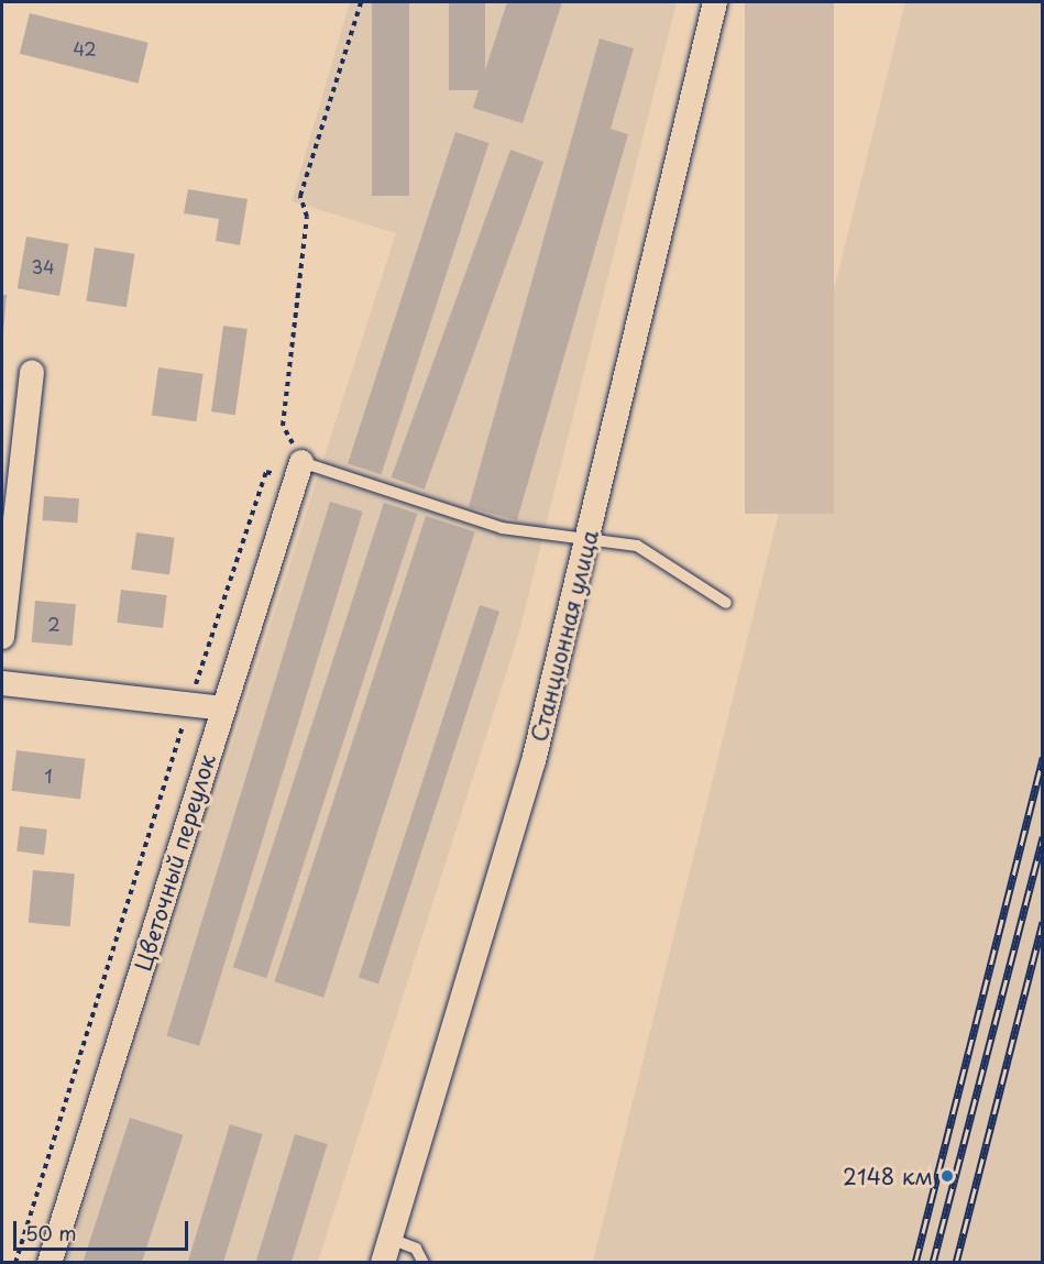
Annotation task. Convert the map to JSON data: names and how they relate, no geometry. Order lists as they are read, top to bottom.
{
  "streets": {
    "street": ["Станционная улица", "Цветочный переулок"]
  },
  "places": ["2148 км"],
  "house_numbers": [
    "42",
    "34",
    "2",
    "1"
  ],
  "scale_bar": "50 m"
}
